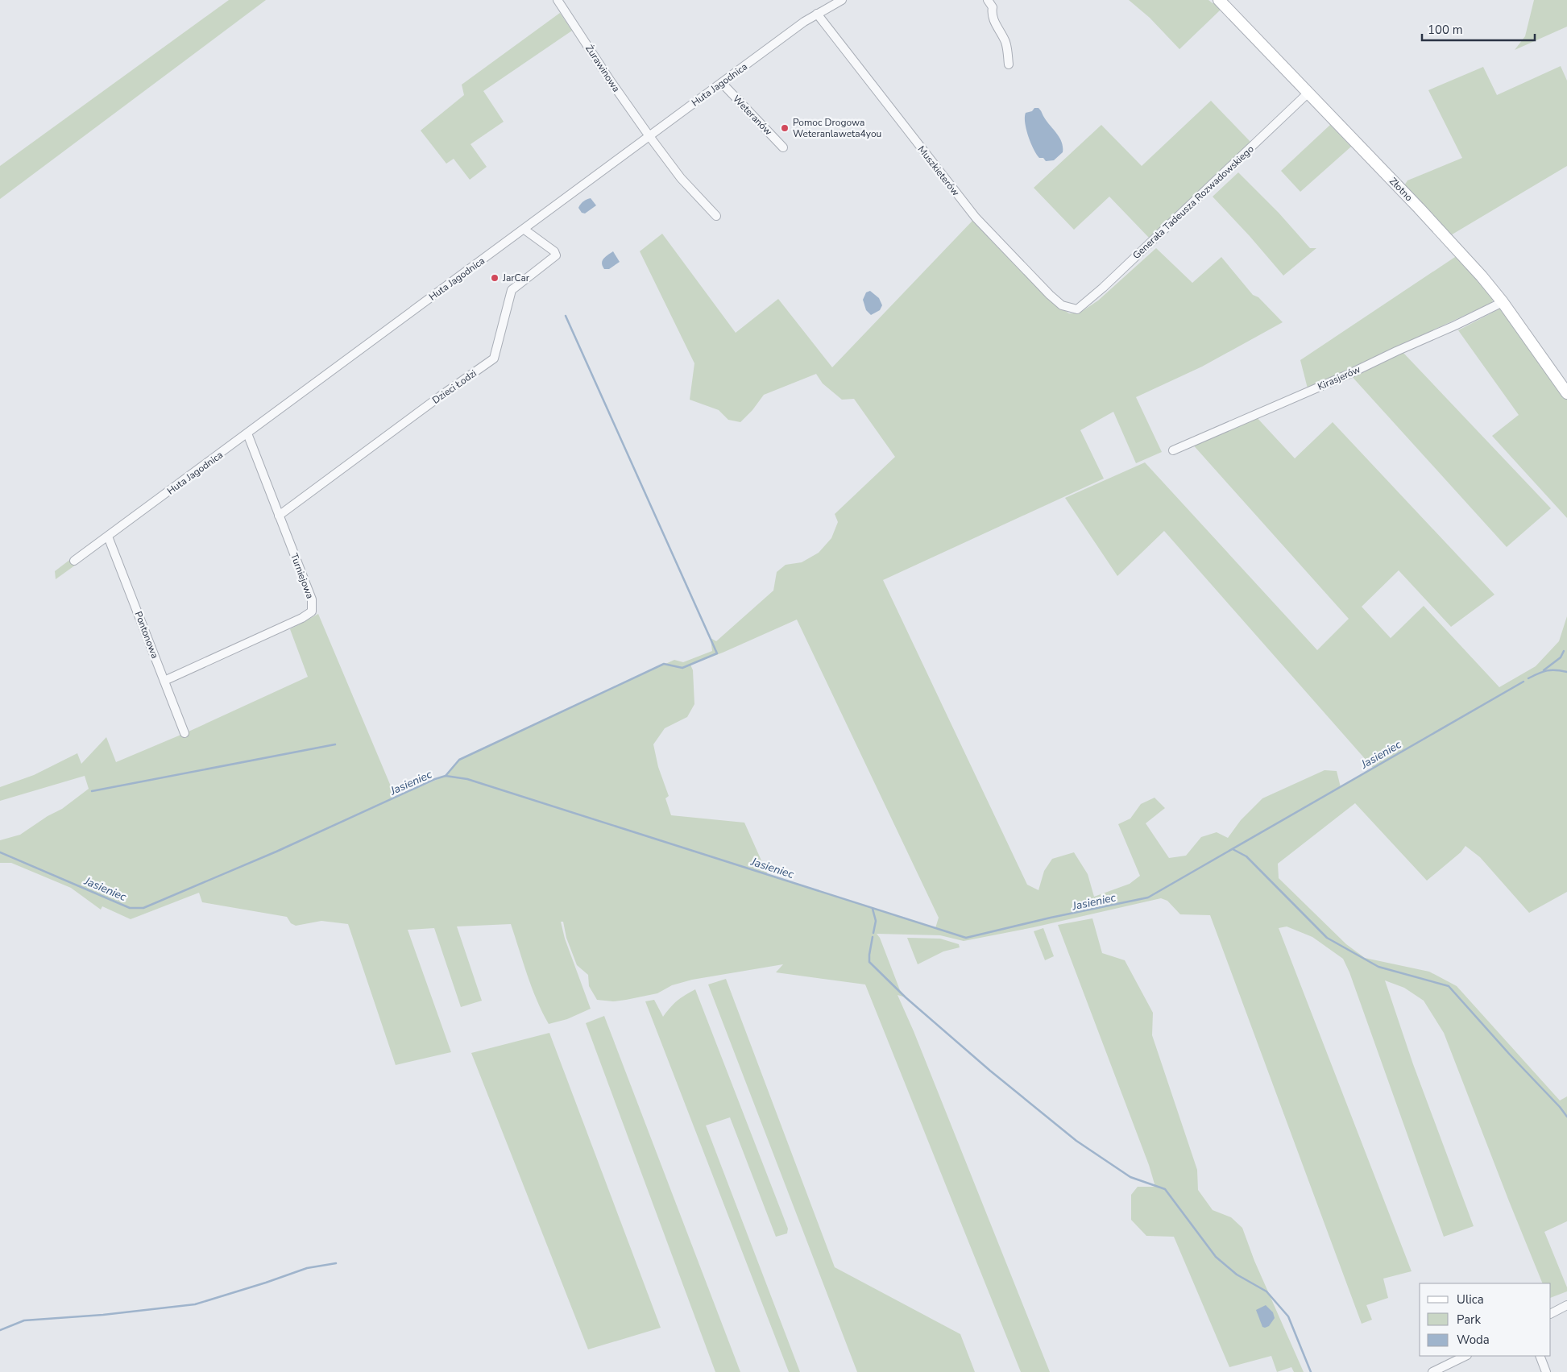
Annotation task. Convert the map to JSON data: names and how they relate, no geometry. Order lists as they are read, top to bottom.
{
  "streets": {
    "street": [
      "Żurawinowa",
      "Huta Jagodnica",
      "Weteranów",
      "Muszkieterów",
      "Złotno",
      "Generała Tadeusza Rozwadowskiego",
      "Kirasjerów",
      "Dzieci Łodzi",
      "Turniejowa",
      "Pontonowa"
    ]
  },
  "crossings": [
    ["Żurawinowa", "Huta Jagodnica"],
    ["Huta Jagodnica", "Weteranów"],
    ["Huta Jagodnica", "Muszkieterów"],
    ["Huta Jagodnica", "Dzieci Łodzi"],
    ["Huta Jagodnica", "Turniejowa"],
    ["Huta Jagodnica", "Pontonowa"],
    ["Muszkieterów", "Generała Tadeusza Rozwadowskiego"],
    ["Złotno", "Generała Tadeusza Rozwadowskiego"],
    ["Złotno", "Kirasjerów"],
    ["Dzieci Łodzi", "Turniejowa"],
    ["Turniejowa", "Pontonowa"]
  ],
  "water": ["Jasieniec"],
  "places": ["Pomoc Drogowa Weteranlaweta4you", "JarCar"],
  "legend": ["Ulica", "Park", "Woda"],
  "scale_bar": "100 m"
}
